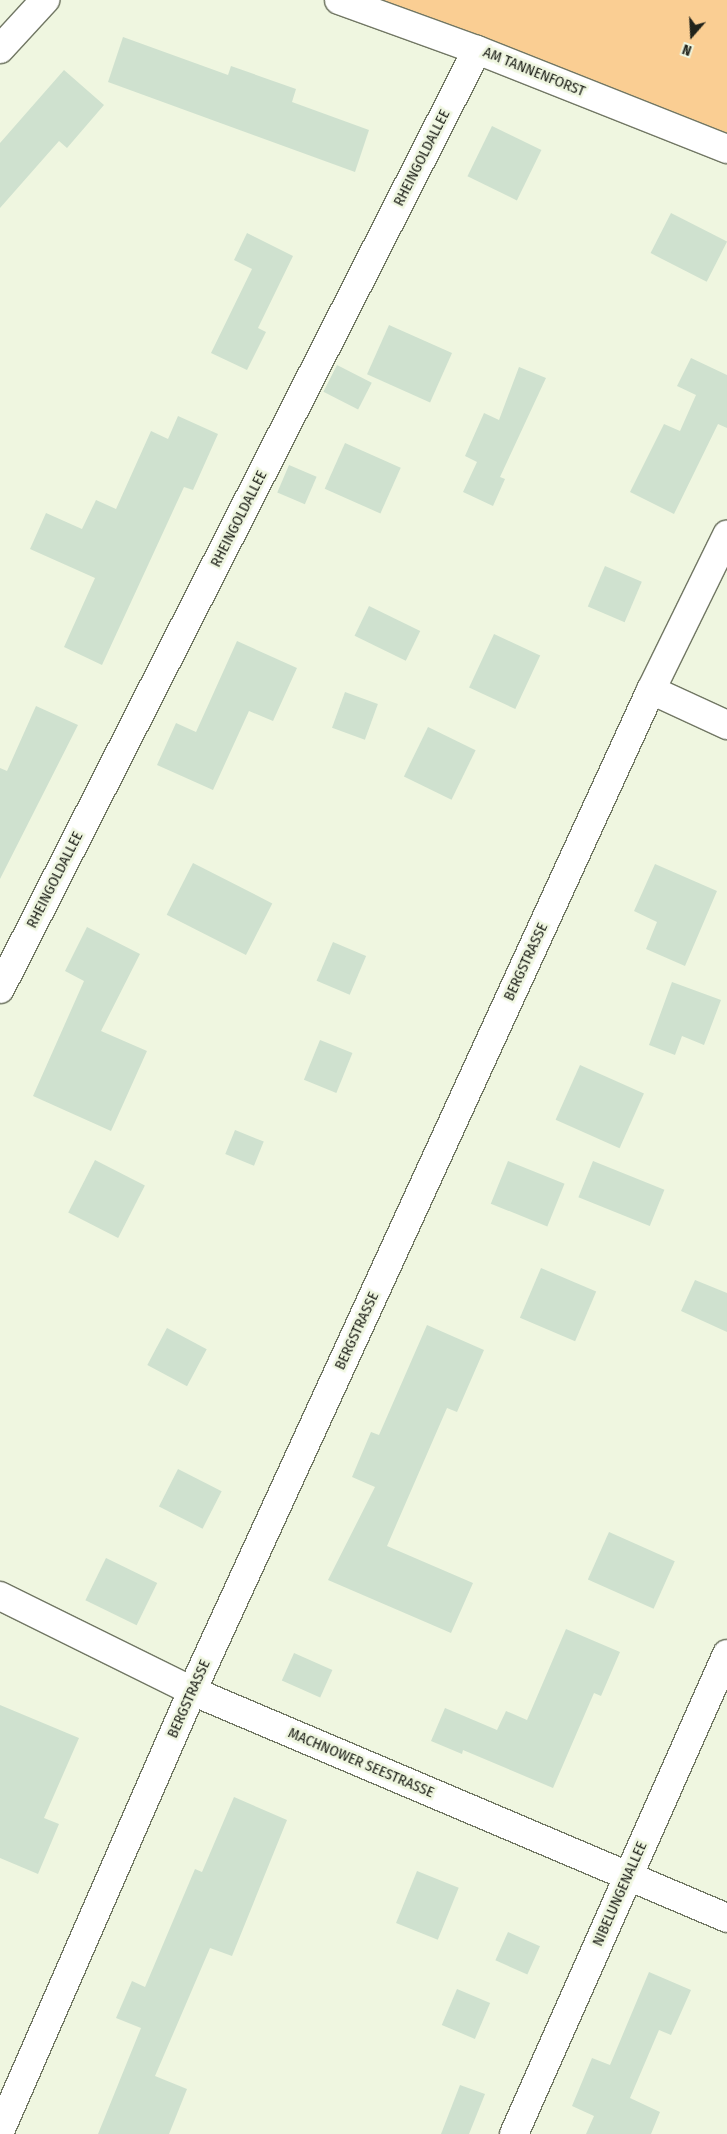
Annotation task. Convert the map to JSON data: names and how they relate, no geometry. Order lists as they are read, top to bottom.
{
  "streets": {
    "street": [
      "AM TANNENFORST",
      "RHEINGOLDALLEE",
      "BERGSTRASSE",
      "MACHNOWER SEESTRASSE",
      "NIBELUNGENALLEE"
    ]
  },
  "crossings": [
    ["AM TANNENFORST", "RHEINGOLDALLEE"],
    ["BERGSTRASSE", "MACHNOWER SEESTRASSE"],
    ["MACHNOWER SEESTRASSE", "NIBELUNGENALLEE"]
  ],
  "north": "bottom"
}
